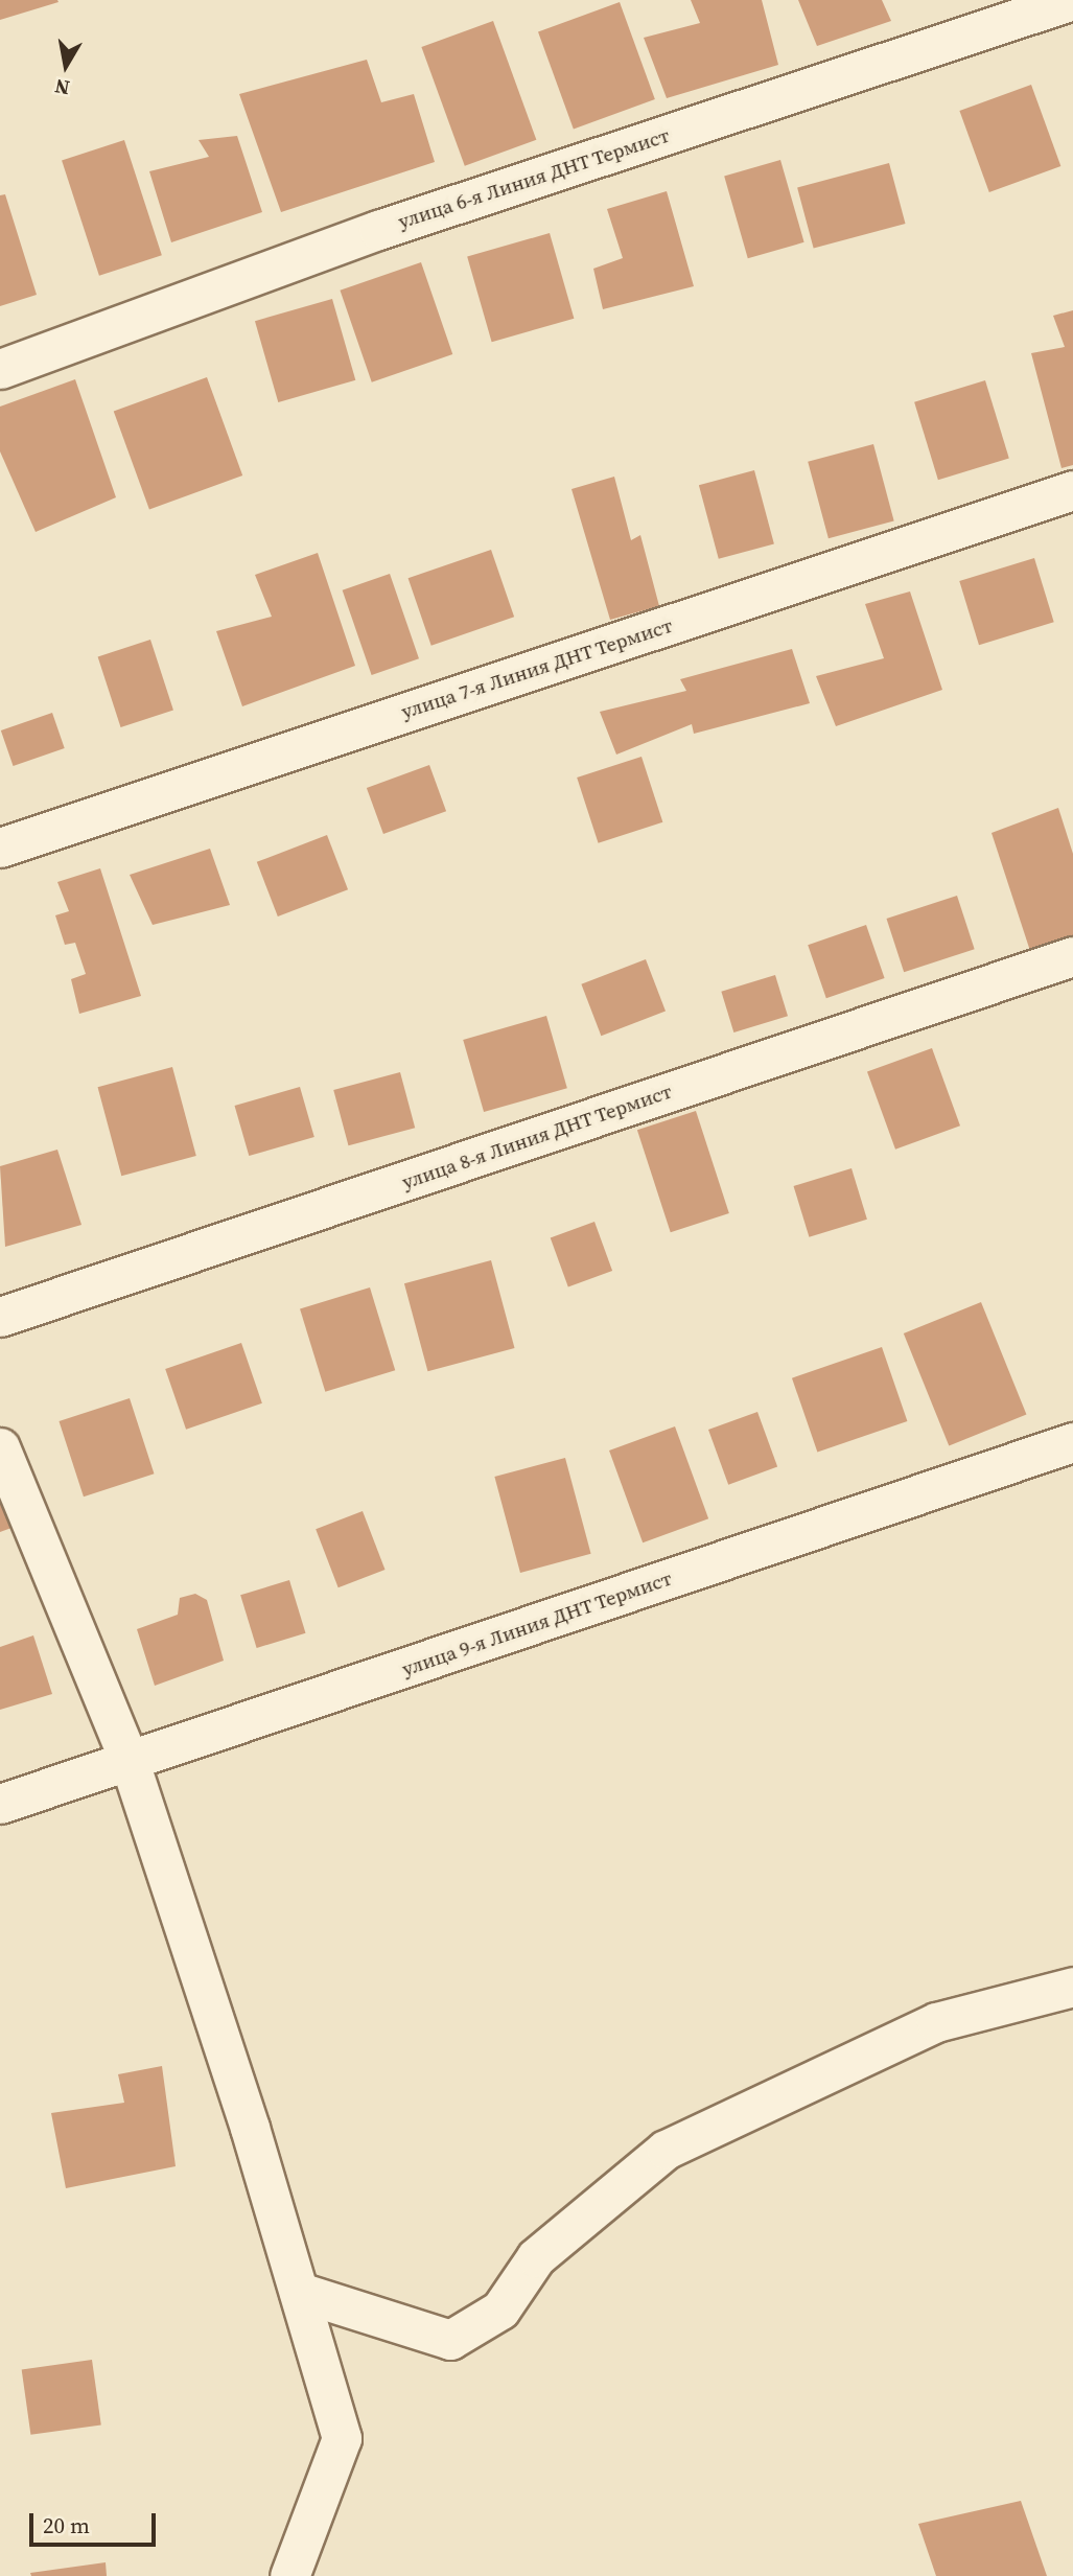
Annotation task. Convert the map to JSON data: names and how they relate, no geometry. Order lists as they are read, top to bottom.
{
  "streets": {
    "street": [
      "улица 6-я Линия ДНТ Термист",
      "улица 7-я Линия ДНТ Термист",
      "улица 8-я Линия ДНТ Термист",
      "улица 9-я Линия ДНТ Термист"
    ]
  },
  "scale_bar": "20 m",
  "north": "bottom"
}
